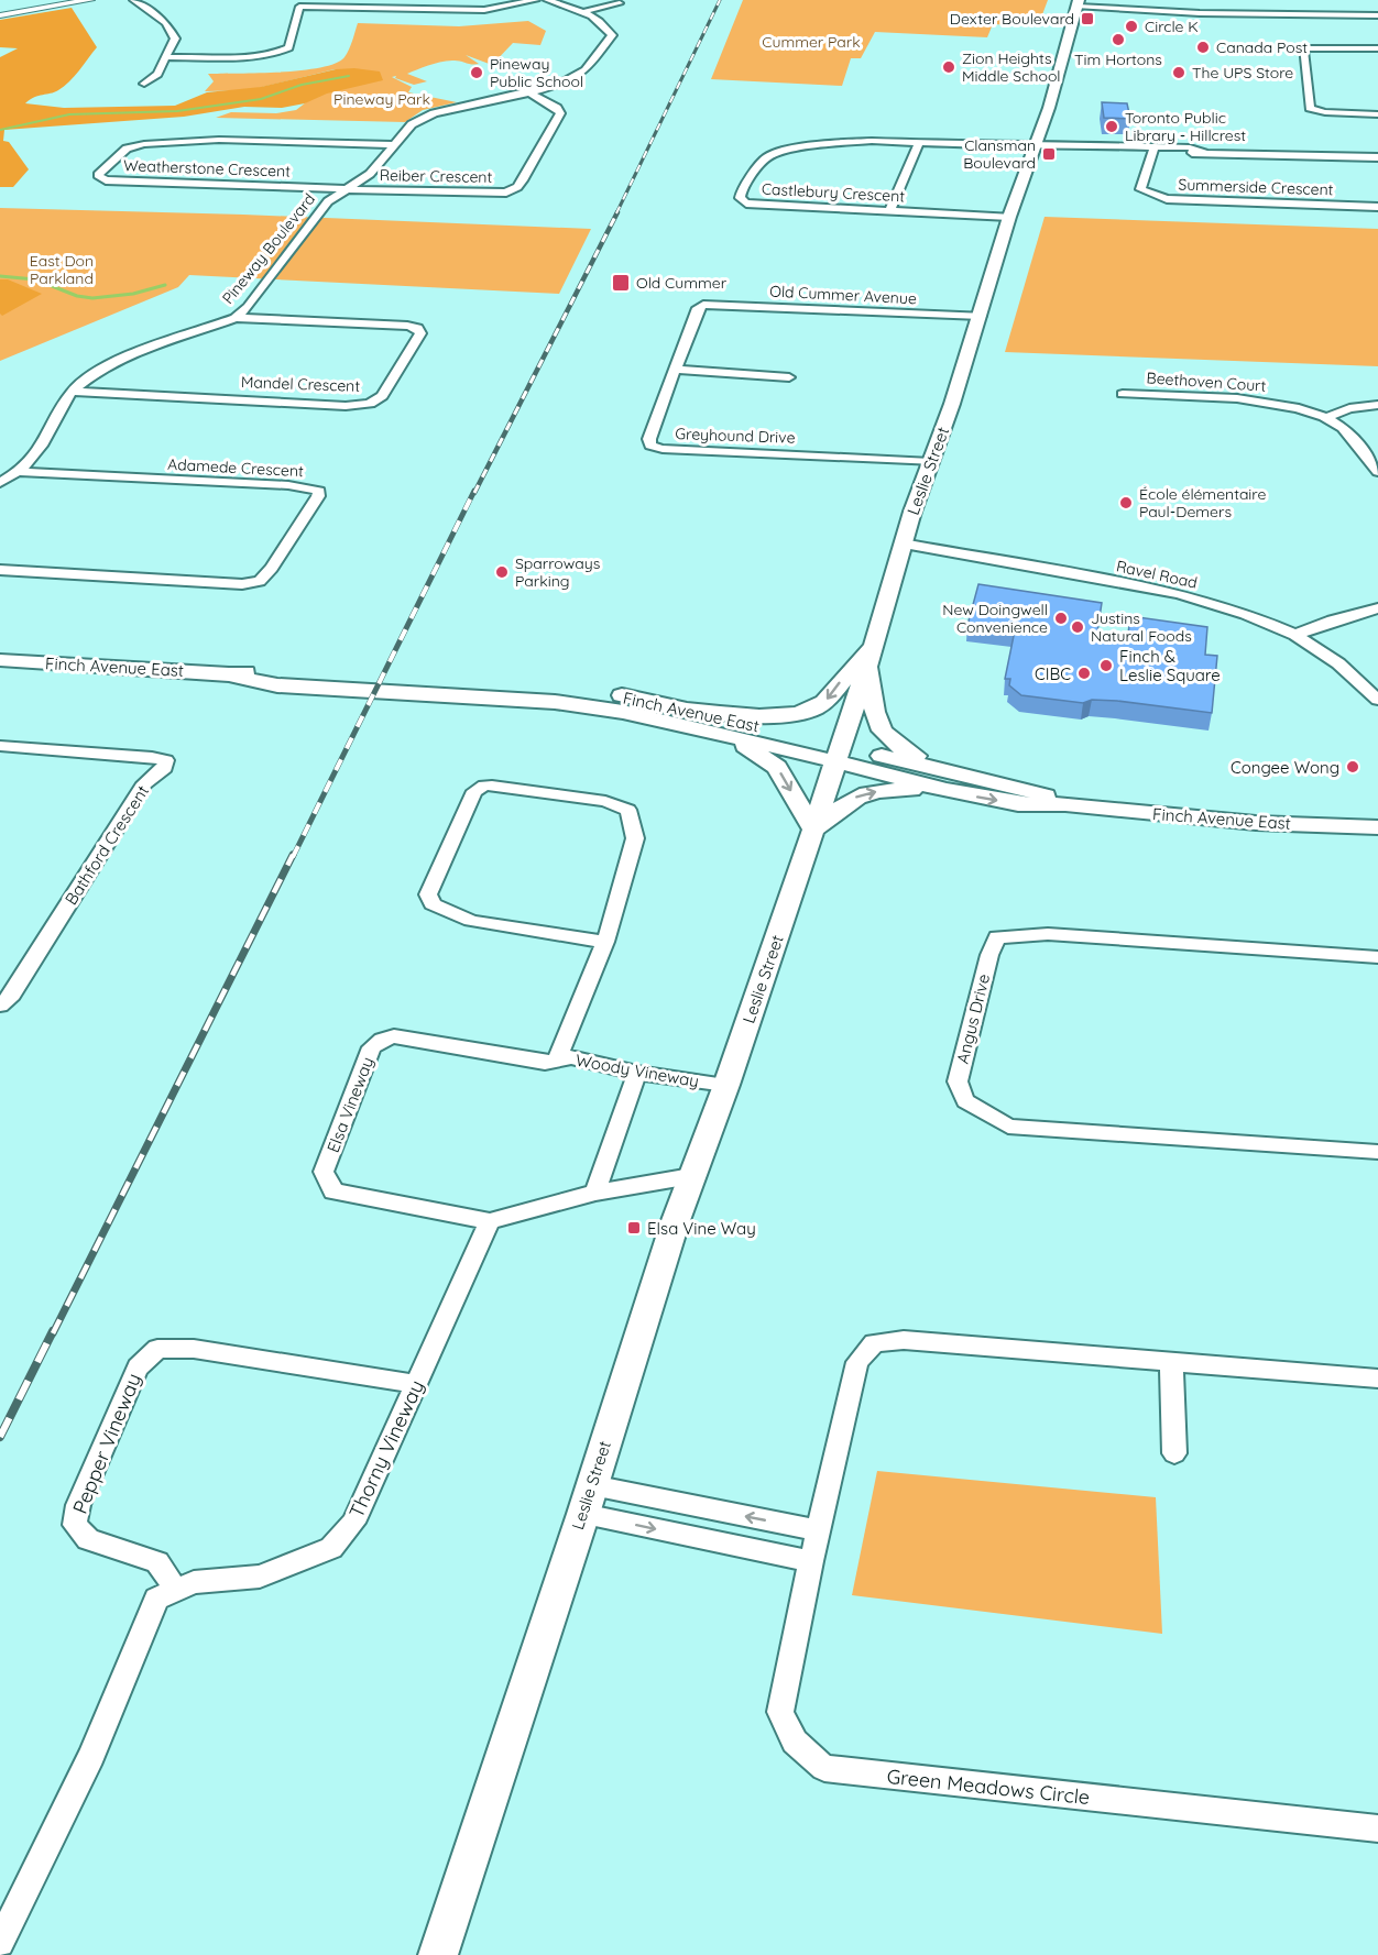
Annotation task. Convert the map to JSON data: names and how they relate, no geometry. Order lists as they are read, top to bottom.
{
  "streets": {
    "main road": ["Leslie Street", "Finch Avenue East"],
    "street": [
      "Weatherstone Crescent",
      "Reiber Crescent",
      "Summerside Crescent",
      "Castlebury Crescent",
      "Pineway Boulevard",
      "Old Cummer Avenue",
      "Beethoven Court",
      "Mandel Crescent",
      "Greyhound Drive",
      "Adamede Crescent",
      "Ravel Road",
      "Bathford Crescent",
      "Angus Drive",
      "Woody Vineway",
      "Elsa Vineway",
      "Pepper Vineway",
      "Thorny Vineway",
      "Green Meadows Circle"
    ]
  },
  "crossings": [
    ["Weatherstone Crescent", "Reiber Crescent"],
    ["Weatherstone Crescent", "Pineway Boulevard"],
    ["Reiber Crescent", "Pineway Boulevard"],
    ["Castlebury Crescent", "Leslie Street"],
    ["Pineway Boulevard", "Mandel Crescent"],
    ["Pineway Boulevard", "Adamede Crescent"],
    ["Old Cummer Avenue", "Greyhound Drive"],
    ["Old Cummer Avenue", "Leslie Street"],
    ["Greyhound Drive", "Leslie Street"],
    ["Leslie Street", "Ravel Road"],
    ["Leslie Street", "Finch Avenue East"],
    ["Leslie Street", "Woody Vineway"],
    ["Woody Vineway", "Elsa Vineway"],
    ["Elsa Vineway", "Thorny Vineway"],
    ["Pepper Vineway", "Thorny Vineway"]
  ],
  "parks": ["Cummer Park", "Pineway Park", "East Don Parkland"],
  "places": {
    "transit": [
      "Dexter Boulevard",
      "Clansman Boulevard",
      "Old Cummer",
      "Elsa Vine Way"
    ],
    "other": [
      "Circle K",
      "Tim Hortons",
      "Canada Post",
      "Zion Heights Middle School",
      "Pineway Public School",
      "The UPS Store",
      "Toronto Public Library - Hillcrest",
      "École élémentaire Paul-Demers",
      "Sparroways Parking",
      "New Doingwell Convenience",
      "Justins Natural Foods",
      "Finch & Leslie Square",
      "CIBC",
      "Congee Wong"
    ]
  }
}
